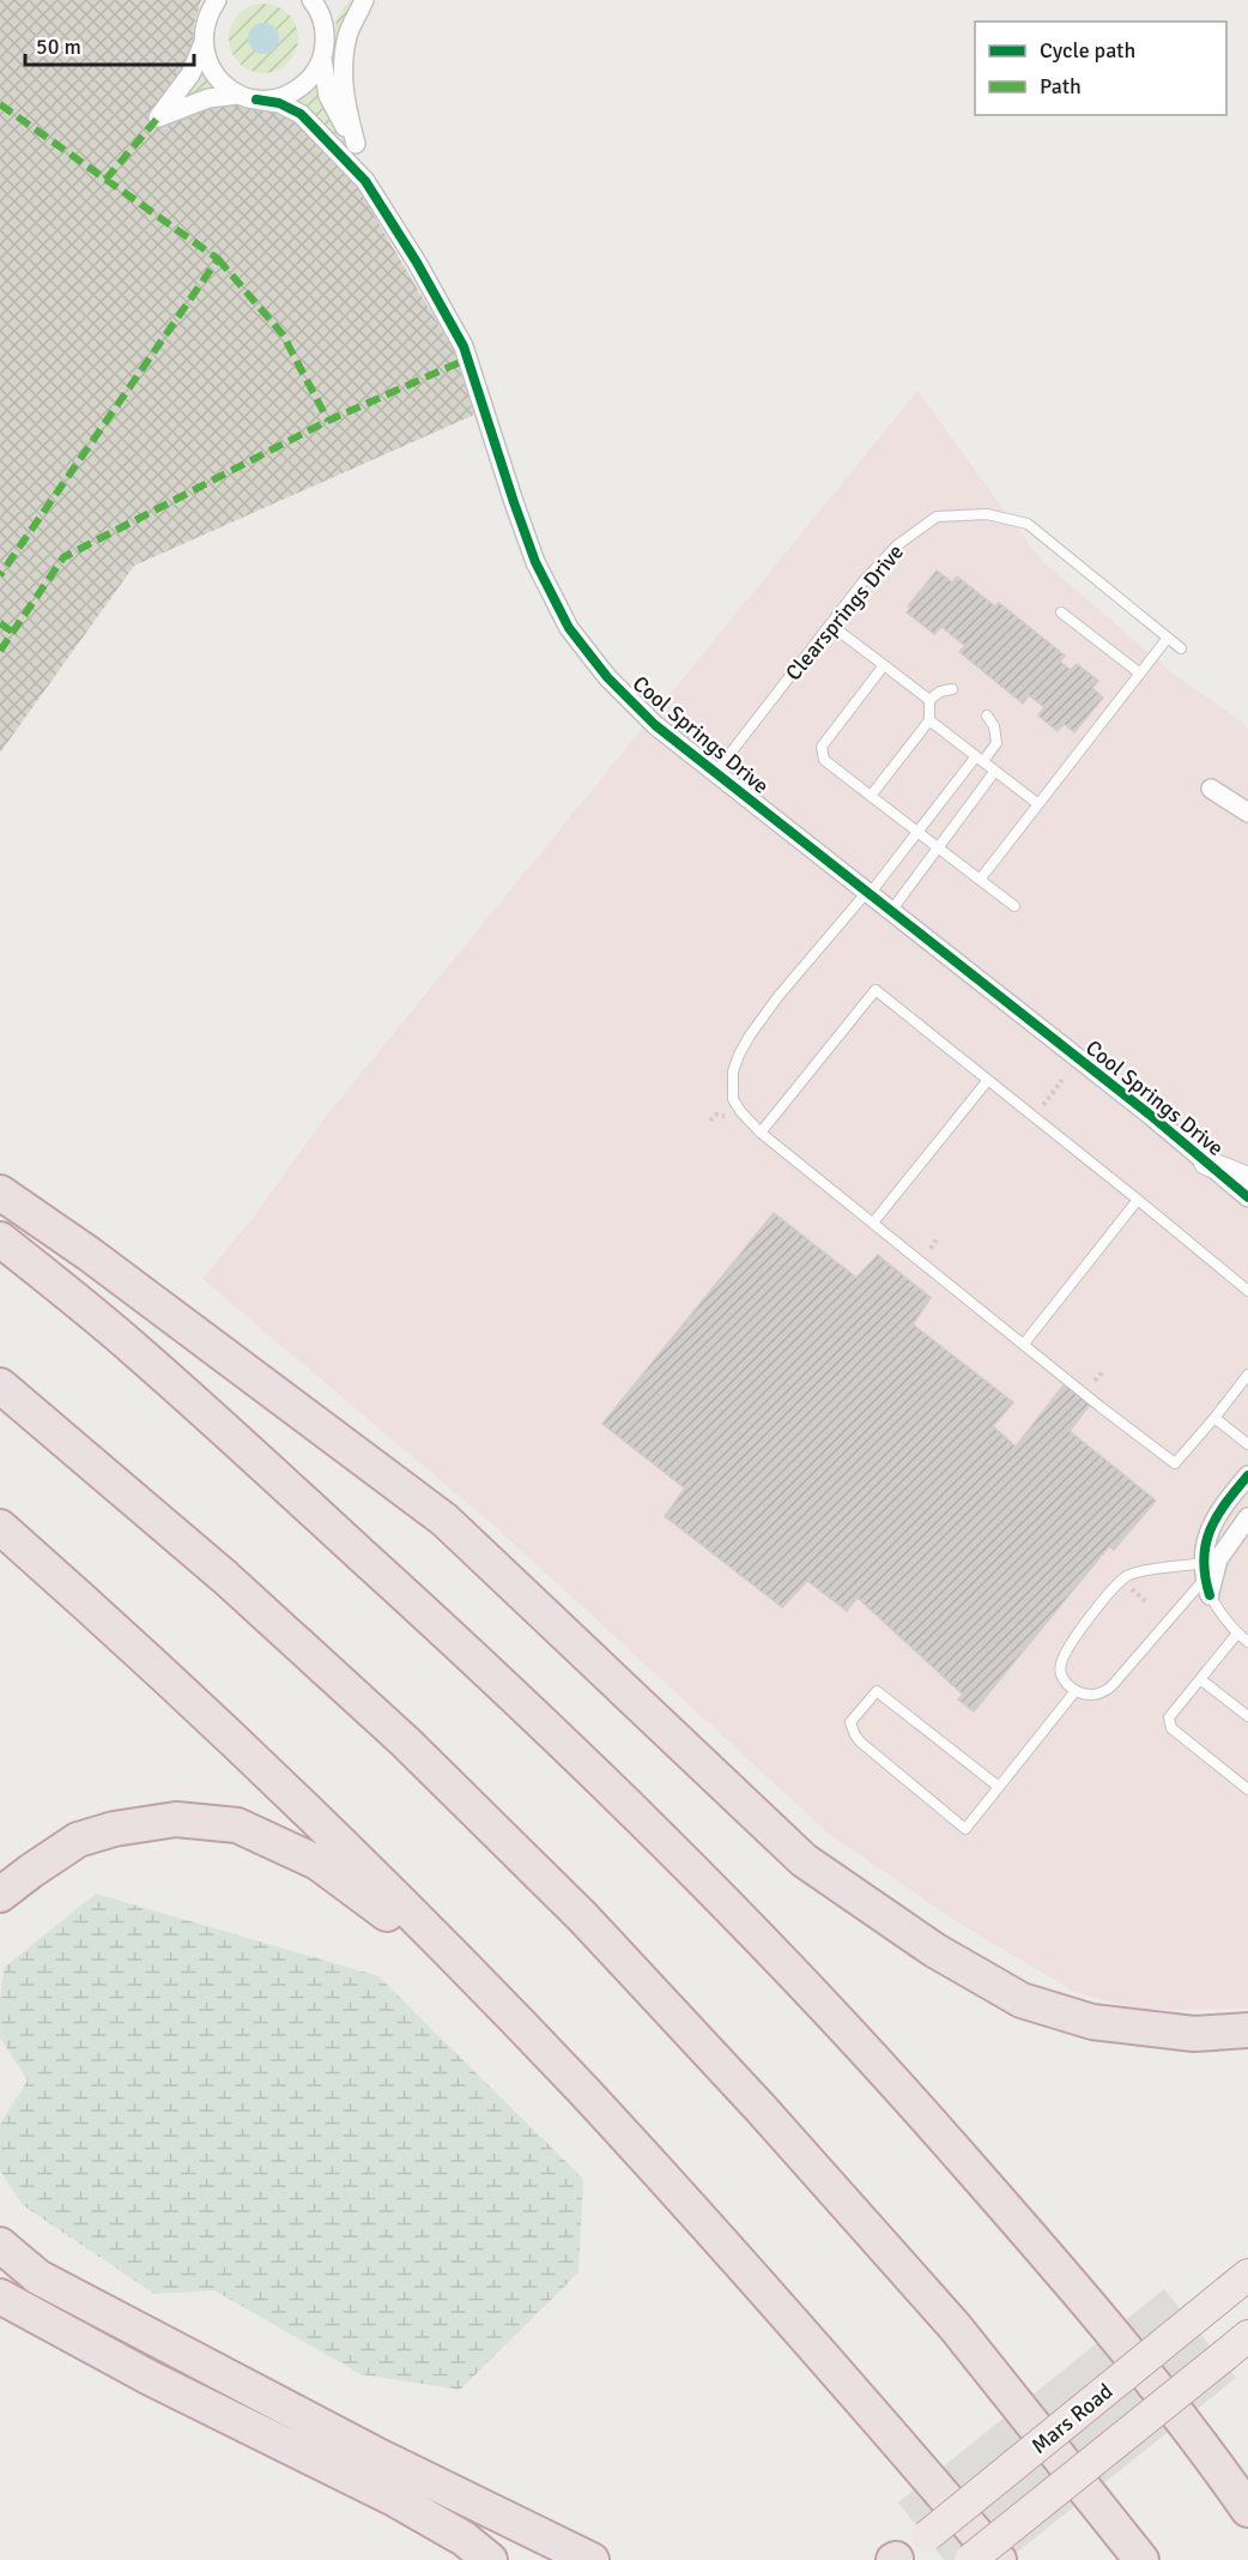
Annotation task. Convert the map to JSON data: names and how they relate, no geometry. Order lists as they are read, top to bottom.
{
  "streets": {
    "highway": ["Mars Road"],
    "street": ["Cool Springs Drive"],
    "lane": ["Clearsprings Drive"]
  },
  "crossings": [
    ["Clearsprings Drive", "Cool Springs Drive"]
  ],
  "legend": ["Cycle path", "Path"],
  "scale_bar": "50 m"
}
